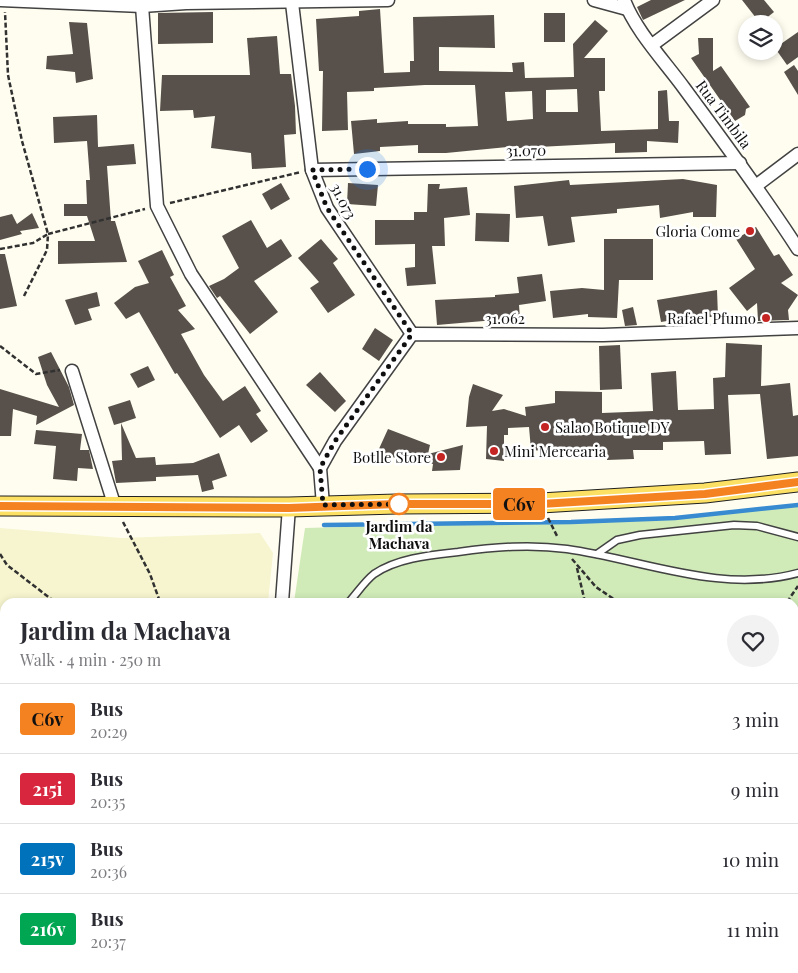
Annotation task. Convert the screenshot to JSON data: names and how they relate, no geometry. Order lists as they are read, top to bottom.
{
  "streets": {
    "street": [
      "Rua Timbila",
      "31.070",
      "31.073",
      "31.062"
    ]
  },
  "crossings": [
    ["Rua Timbila", "31.070"],
    ["31.070", "31.073"],
    ["31.073", "31.062"]
  ],
  "places": [
    "Gloria Come",
    "Rafael Pfumo",
    "Salao Botique DY",
    "Mini Mercearia",
    "Botlle Store",
    "Jardim da Machava"
  ],
  "lines": ["bus line C6v"],
  "page": {
    "on_map": "C6v",
    "heading": ["Jardim da Machava", "Walk · 4 min · 250 m"],
    "list": [
      {
        "mark": "C6v",
        "name": "Bus",
        "note": "20:29",
        "value": "3 min"
      },
      {
        "mark": "215i",
        "name": "Bus",
        "note": "20:35",
        "value": "9 min"
      },
      {
        "mark": "215v",
        "name": "Bus",
        "note": "20:36",
        "value": "10 min"
      },
      {
        "mark": "216v",
        "name": "Bus",
        "note": "20:37",
        "value": "11 min"
      }
    ]
  }
}
